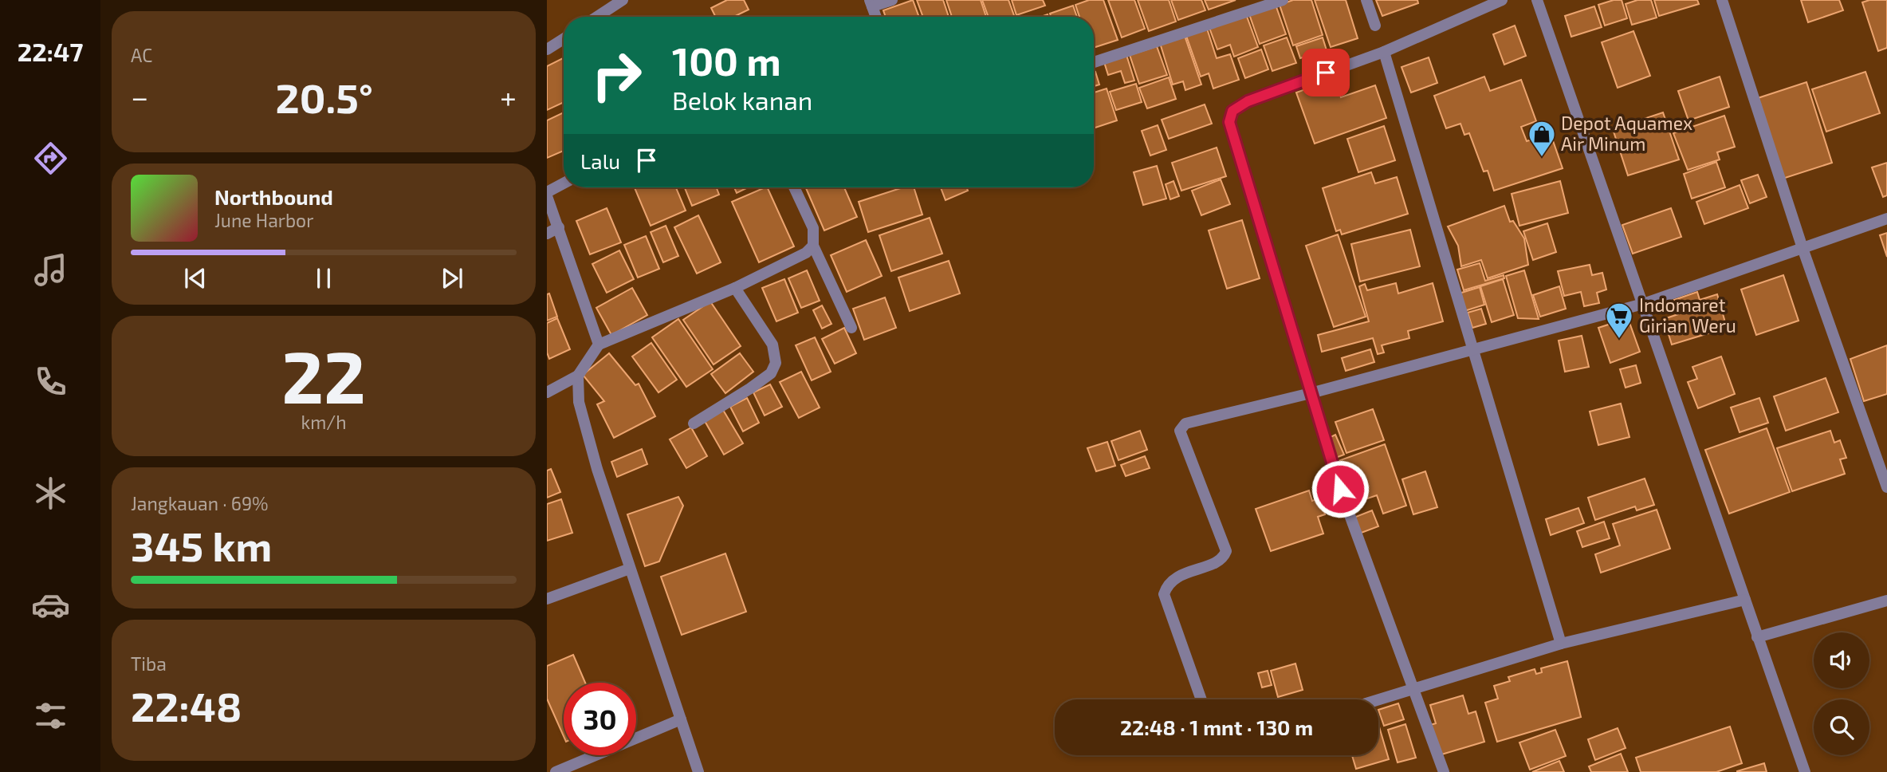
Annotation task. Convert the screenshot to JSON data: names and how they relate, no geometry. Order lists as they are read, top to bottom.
{
  "places": {
    "shop": ["Depot Aquamex Air Minum"],
    "supermarket": ["Indomaret Girian Weru"]
  },
  "page": {
    "tabs": "22:47",
    "tile": [
      "AC",
      ["22", "km/h"],
      ["Jangkauan · 69%", "345 km"],
      ["Tiba", "22:48"]
    ],
    "turn": ["100 m", "Belok kanan"],
    "heat": ["−", "20.5°", "+"],
    "then": "Lalu",
    "song": ["Northbound", "June Harbor"],
    "limit": "30",
    "trip": "22:48 · 1 mnt · 130 m"
  }
}
